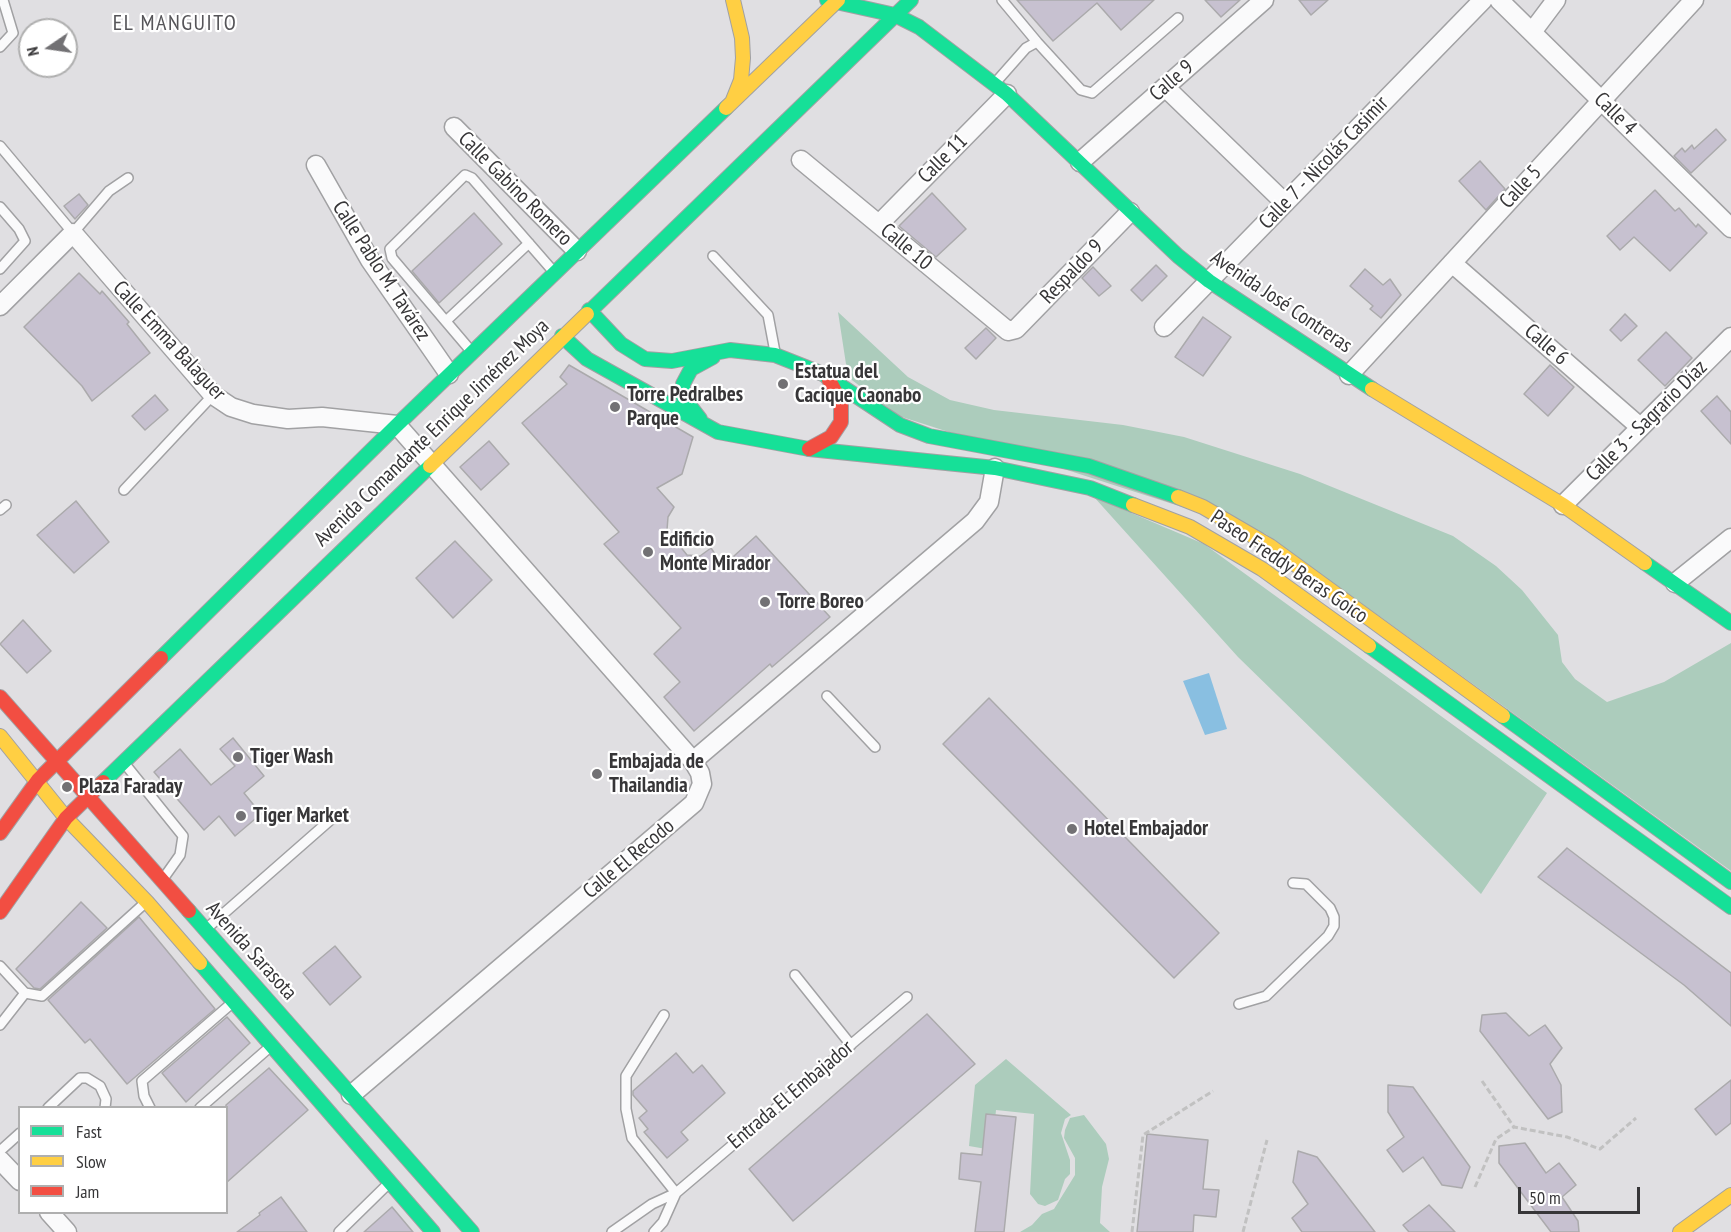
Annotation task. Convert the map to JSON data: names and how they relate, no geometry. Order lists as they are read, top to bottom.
{
  "streets": {
    "main road": [
      "Avenida José Contreras",
      "Avenida Comandante Enrique Jiménez Moya",
      "Paseo Freddy Beras Goico",
      "Avenida Sarasota"
    ],
    "street": [
      "Calle 9",
      "Calle 4",
      "Calle 11",
      "Calle 7 - Nicolás Casimir",
      "Calle 5",
      "Calle Gabino Romero",
      "Calle 10",
      "Calle Pablo M. Tavárez",
      "Respaldo 9",
      "Calle Emma Balaguer",
      "Calle 6",
      "Calle 3 - Sagrario Díaz",
      "Calle El Recodo"
    ],
    "lane": ["Entrada El Embajador"]
  },
  "crossings": [
    ["Calle 9", "Avenida José Contreras"],
    ["Calle 4", "Calle 5"],
    ["Calle 11", "Calle 10"],
    ["Calle 11", "Avenida José Contreras"],
    ["Calle 7 - Nicolás Casimir", "Avenida José Contreras"],
    ["Calle 5", "Avenida José Contreras"],
    ["Calle 5", "Calle 6"],
    ["Calle Gabino Romero", "Avenida Comandante Enrique Jiménez Moya"],
    ["Calle 10", "Respaldo 9"],
    ["Calle Pablo M. Tavárez", "Avenida Comandante Enrique Jiménez Moya"],
    ["Respaldo 9", "Avenida José Contreras"],
    ["Avenida José Contreras", "Calle 3 - Sagrario Díaz"],
    ["Avenida José Contreras", "Avenida Comandante Enrique Jiménez Moya"],
    ["Calle Emma Balaguer", "Avenida Comandante Enrique Jiménez Moya"],
    ["Calle Emma Balaguer", "Calle El Recodo"],
    ["Calle 6", "Calle 3 - Sagrario Díaz"],
    ["Avenida Comandante Enrique Jiménez Moya", "Paseo Freddy Beras Goico"],
    ["Avenida Comandante Enrique Jiménez Moya", "Calle El Recodo"],
    ["Avenida Comandante Enrique Jiménez Moya", "Avenida Sarasota"],
    ["Calle El Recodo", "Avenida Sarasota"]
  ],
  "districts": ["EL MANGUITO"],
  "places": [
    "Estatua del Cacique Caonabo",
    "Torre Pedralbes Parque",
    "Edificio Monte Mirador",
    "Torre Boreo",
    "Tiger Wash",
    "Embajada de Thailandia",
    "Plaza Faraday",
    "Tiger Market",
    "Hotel Embajador"
  ],
  "legend": ["Fast", "Slow", "Jam"],
  "scale_bar": "50 m",
  "north": "left"
}
